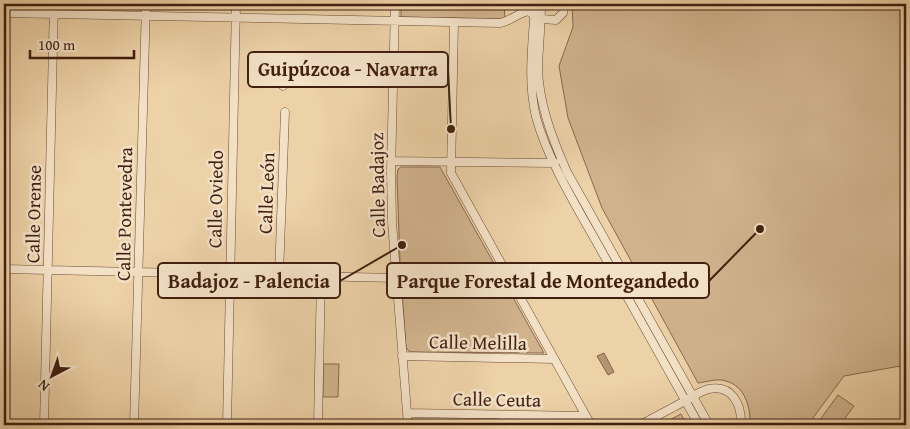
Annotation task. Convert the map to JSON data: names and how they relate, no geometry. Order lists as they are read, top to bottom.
{
  "streets": {
    "street": [
      "Calle Badajoz",
      "Calle León",
      "Calle Oviedo",
      "Calle Orense",
      "Calle Pontevedra",
      "Calle Melilla",
      "Calle Ceuta"
    ]
  },
  "crossings": [
    ["Calle Badajoz", "Calle Melilla"],
    ["Calle Badajoz", "Calle Ceuta"]
  ],
  "places": ["Guipúzcoa - Navarra", "Parque Forestal de Montegandedo", "Badajoz - Palencia"],
  "scale_bar": "100 m",
  "north": "bottom left"
}
